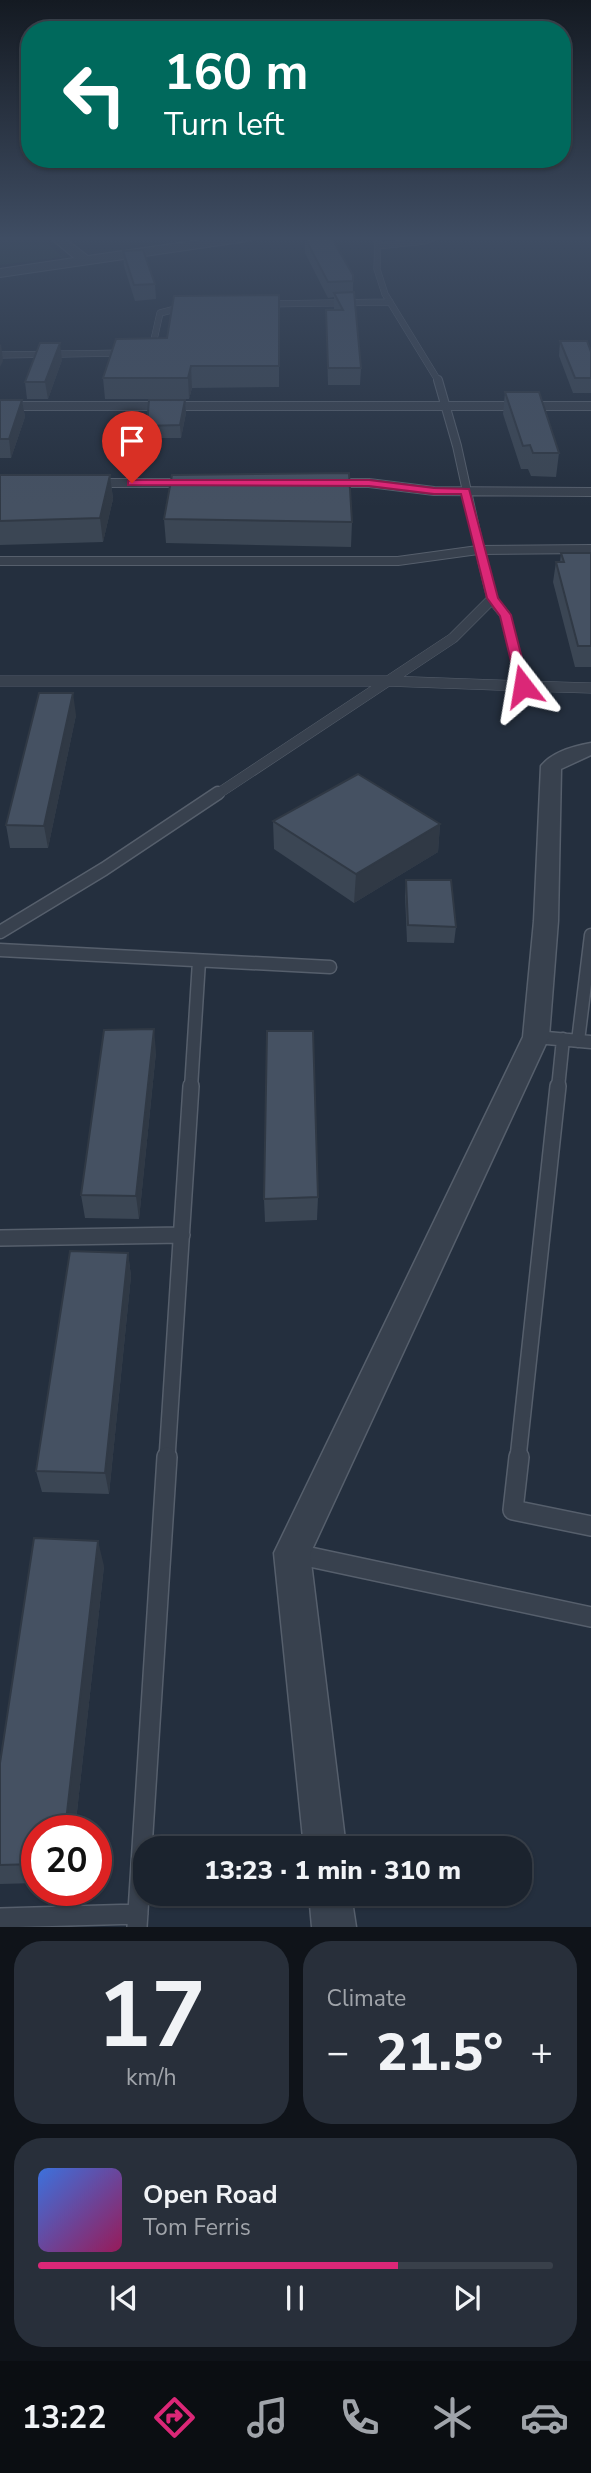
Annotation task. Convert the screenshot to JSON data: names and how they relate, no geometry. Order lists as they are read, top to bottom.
{
  "page": {
    "turn": ["160 m", "Turn left"],
    "limit": "20",
    "trip": "13:23 · 1 min · 310 m",
    "tile": [
      ["17", "km/h"],
      "Climate"
    ],
    "heat": ["−", "21.5°", "+"],
    "song": ["Open Road", "Tom Ferris"],
    "tabs": "13:22"
  }
}
